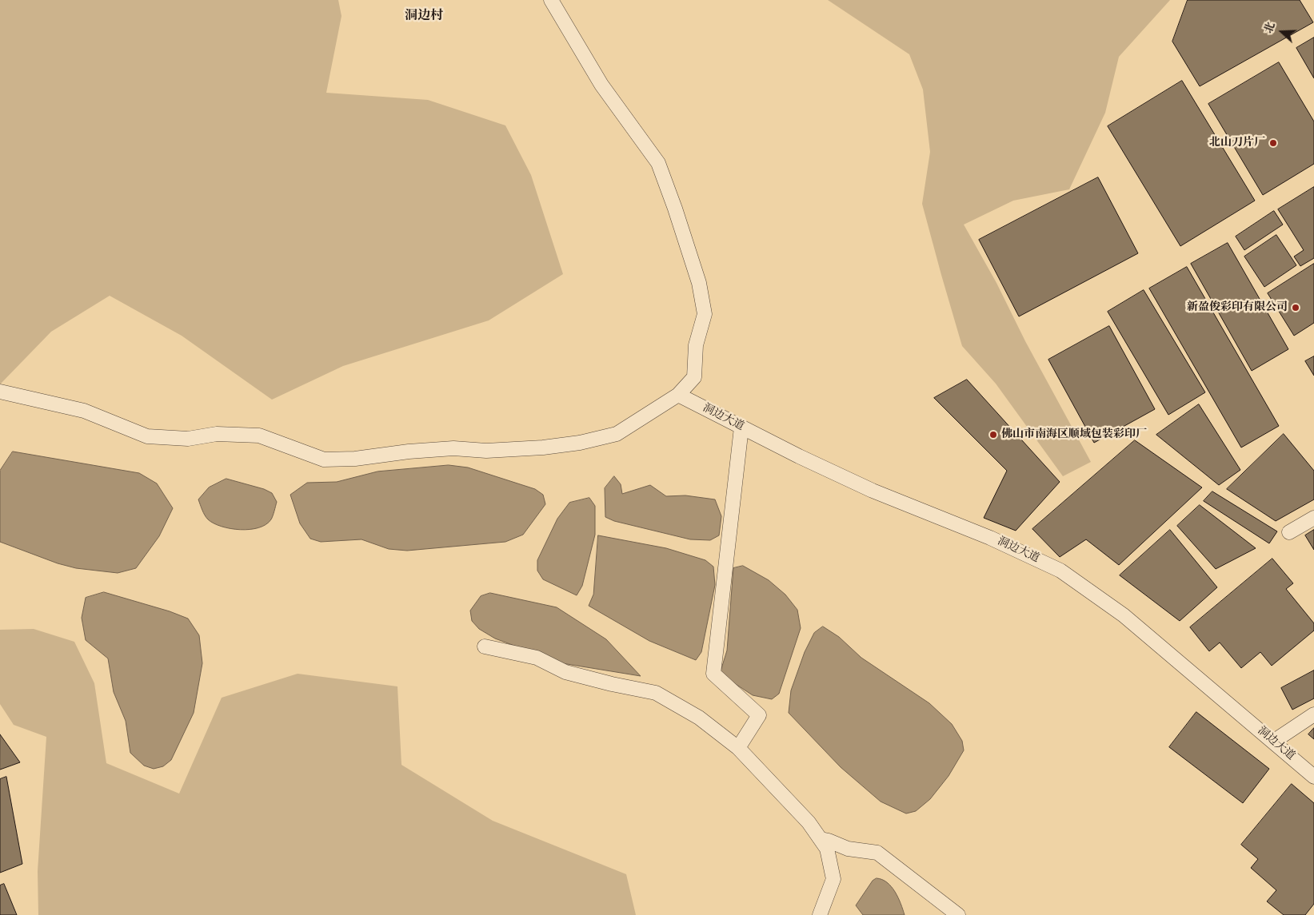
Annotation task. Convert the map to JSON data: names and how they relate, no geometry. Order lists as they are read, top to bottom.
{
  "streets": {
    "street": ["洞边大道"]
  },
  "districts": ["洞边村"],
  "places": ["北山刀片厂", "新盈俊彩印有限公司", "佛山市南海区顺域包装彩印厂"],
  "north": "left"
}
